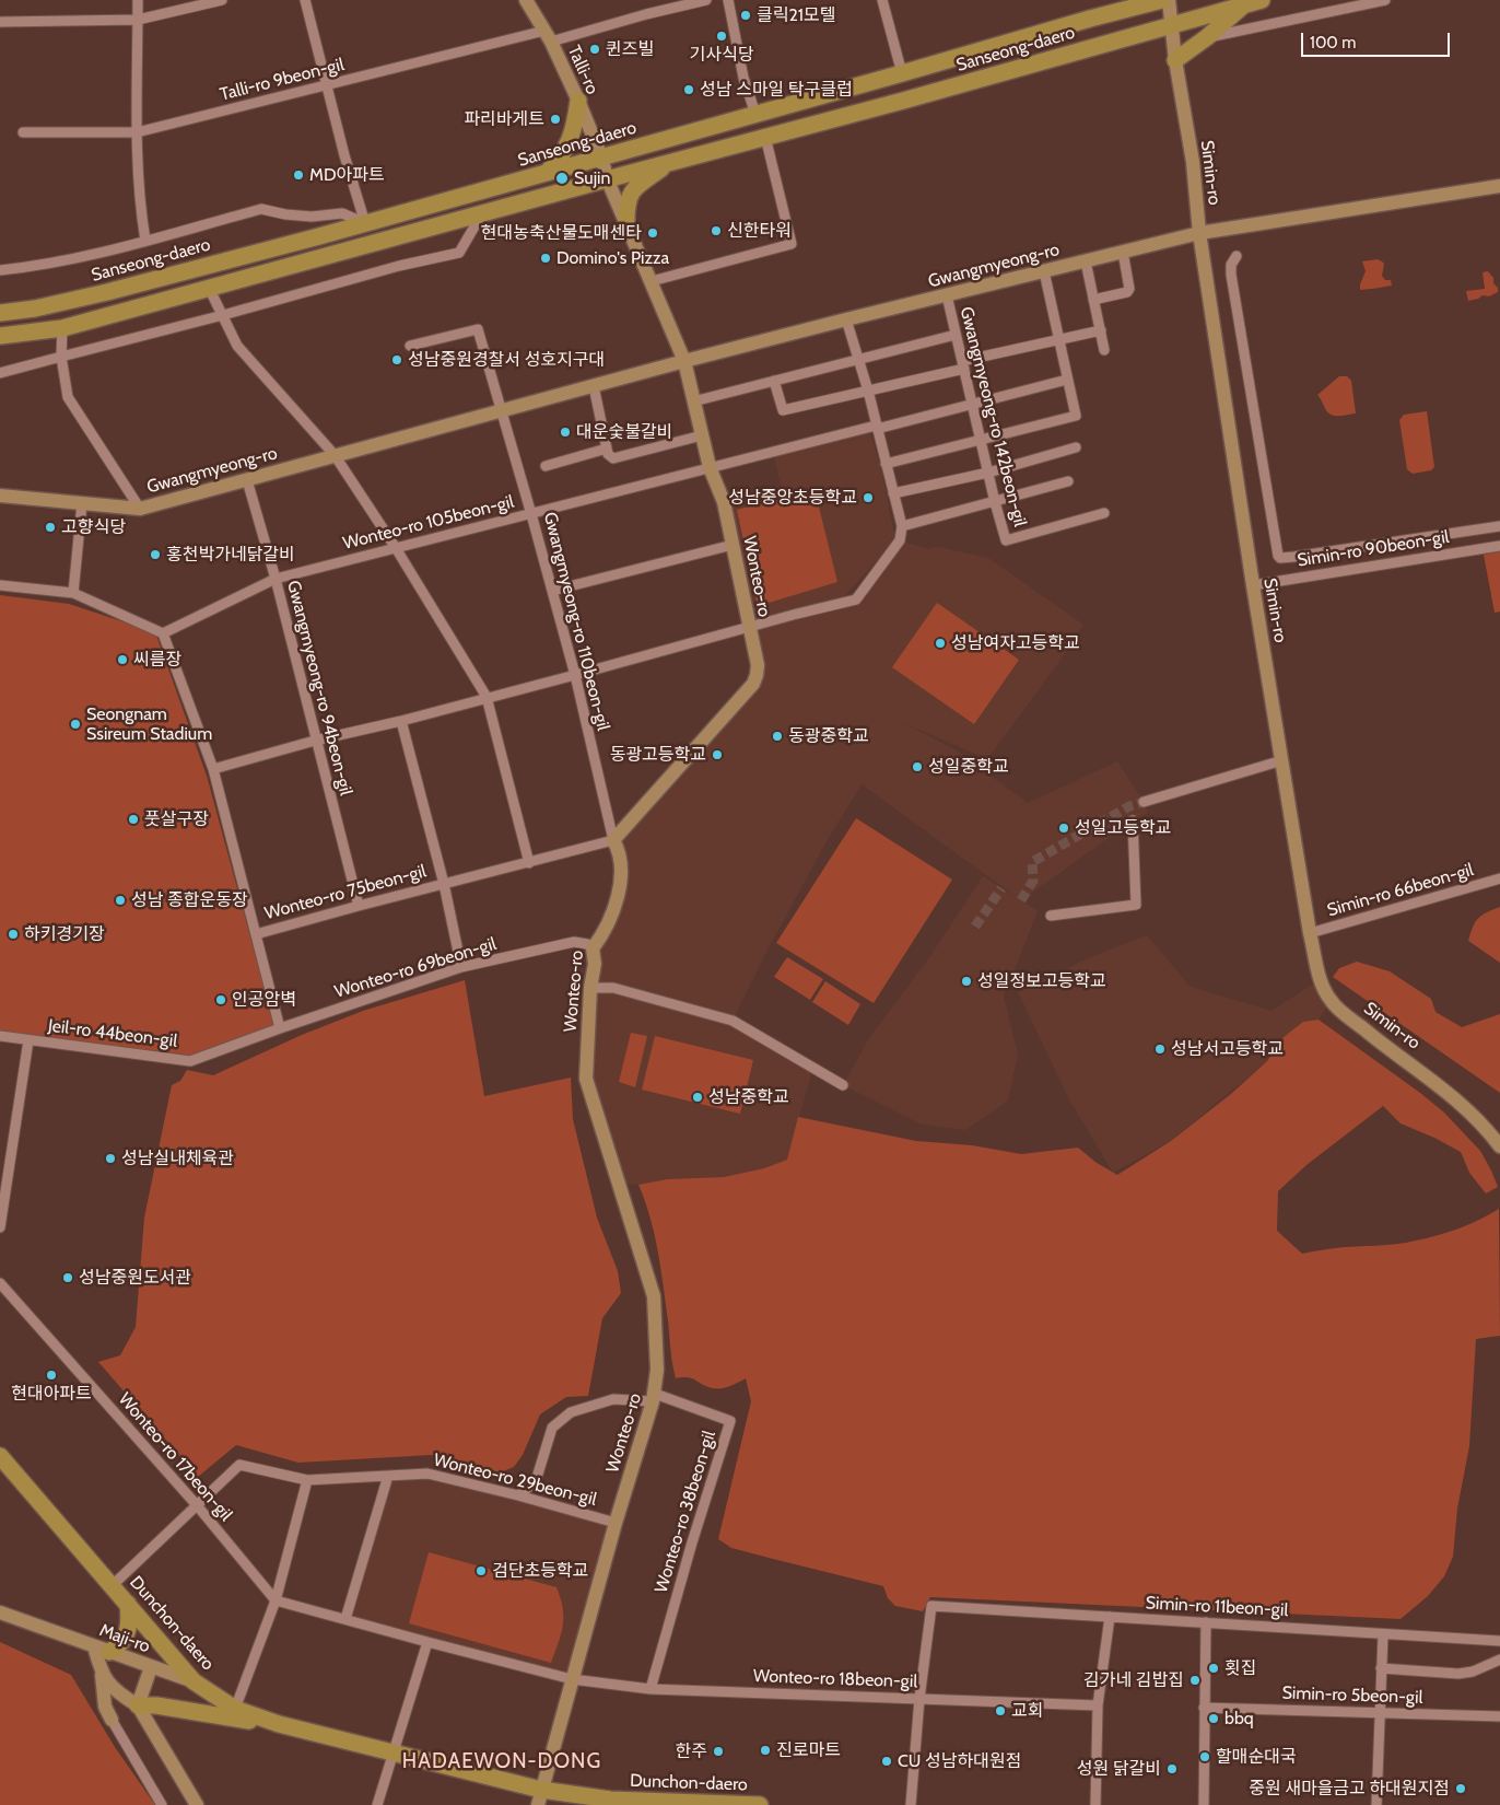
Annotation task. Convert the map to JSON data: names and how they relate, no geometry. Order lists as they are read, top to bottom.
{
  "streets": {
    "main road": [
      "Sanseong-daero",
      "Talli-ro",
      "Simin-ro",
      "Gwangmyeong-ro",
      "Wonteo-ro",
      "Dunchon-daero",
      "Maji-ro"
    ],
    "street": [
      "Talli-ro 9beon-gil",
      "Gwangmyeong-ro 142beon-gil",
      "Wonteo-ro 105beon-gil",
      "Simin-ro 90beon-gil",
      "Gwangmyeong-ro 110beon-gil",
      "Gwangmyeong-ro 94beon-gil",
      "Simin-ro 66beon-gil",
      "Wonteo-ro 75beon-gil",
      "Wonteo-ro 69beon-gil",
      "Jeil-ro 44beon-gil",
      "Wonteo-ro 17beon-gil",
      "Wonteo-ro 29beon-gil",
      "Wonteo-ro 38beon-gil",
      "Simin-ro 11beon-gil",
      "Wonteo-ro 18beon-gil",
      "Simin-ro 5beon-gil"
    ]
  },
  "crossings": [
    ["Sanseong-daero", "Talli-ro"],
    ["Sanseong-daero", "Simin-ro"],
    ["Sanseong-daero", "Wonteo-ro"],
    ["Talli-ro", "Talli-ro 9beon-gil"],
    ["Talli-ro", "Wonteo-ro"],
    ["Simin-ro", "Gwangmyeong-ro"],
    ["Simin-ro", "Simin-ro 90beon-gil"],
    ["Simin-ro", "Simin-ro 66beon-gil"],
    ["Gwangmyeong-ro", "Gwangmyeong-ro 142beon-gil"],
    ["Gwangmyeong-ro", "Wonteo-ro"],
    ["Gwangmyeong-ro", "Gwangmyeong-ro 110beon-gil"],
    ["Gwangmyeong-ro", "Gwangmyeong-ro 94beon-gil"],
    ["Gwangmyeong-ro 142beon-gil", "Wonteo-ro 105beon-gil"],
    ["Wonteo-ro 105beon-gil", "Wonteo-ro"],
    ["Wonteo-ro 105beon-gil", "Gwangmyeong-ro 110beon-gil"],
    ["Wonteo-ro 105beon-gil", "Gwangmyeong-ro 94beon-gil"],
    ["Wonteo-ro", "Gwangmyeong-ro 110beon-gil"],
    ["Wonteo-ro", "Wonteo-ro 75beon-gil"],
    ["Wonteo-ro", "Wonteo-ro 69beon-gil"],
    ["Wonteo-ro", "Wonteo-ro 29beon-gil"],
    ["Wonteo-ro", "Wonteo-ro 38beon-gil"],
    ["Wonteo-ro", "Dunchon-daero"],
    ["Wonteo-ro", "Wonteo-ro 18beon-gil"],
    ["Gwangmyeong-ro 110beon-gil", "Wonteo-ro 75beon-gil"],
    ["Gwangmyeong-ro 94beon-gil", "Wonteo-ro 75beon-gil"],
    ["Wonteo-ro 75beon-gil", "Wonteo-ro 69beon-gil"],
    ["Wonteo-ro 69beon-gil", "Jeil-ro 44beon-gil"],
    ["Wonteo-ro 17beon-gil", "Wonteo-ro 29beon-gil"],
    ["Wonteo-ro 38beon-gil", "Wonteo-ro 18beon-gil"],
    ["Simin-ro 11beon-gil", "Wonteo-ro 18beon-gil"]
  ],
  "districts": ["HADAEWON-DONG"],
  "places": [
    "클릭21모텔",
    "기사식당",
    "퀸즈빌",
    "성남 스마일 탁구클럽",
    "파리바게트",
    "MD아파트",
    "Sujin",
    "신한타워",
    "현대농축산물도매센타",
    "Domino's Pizza",
    "성남중원경찰서 성호지구대",
    "대운숯불갈비",
    "성남중앙초등학교",
    "고향식당",
    "홍천박가네닭갈비",
    "성남여자고등학교",
    "씨름장",
    "Seongnam Ssireum Stadium",
    "동광중학교",
    "동광고등학교",
    "성일중학교",
    "풋살구장",
    "성일고등학교",
    "성남 종합운동장",
    "하키경기장",
    "성일정보고등학교",
    "인공암벽",
    "성남서고등학교",
    "성남중학교",
    "성남실내체육관",
    "성남중원도서관",
    "현대아파트",
    "검단초등학교",
    "횟집",
    "김가네 김밥집",
    "교회",
    "bbq",
    "진로마트",
    "한주",
    "할매순대국",
    "CU 성남하대원점",
    "성원 닭갈비",
    "중원 새마을금고 하대원지점"
  ],
  "scale_bar": "100 m"
}
